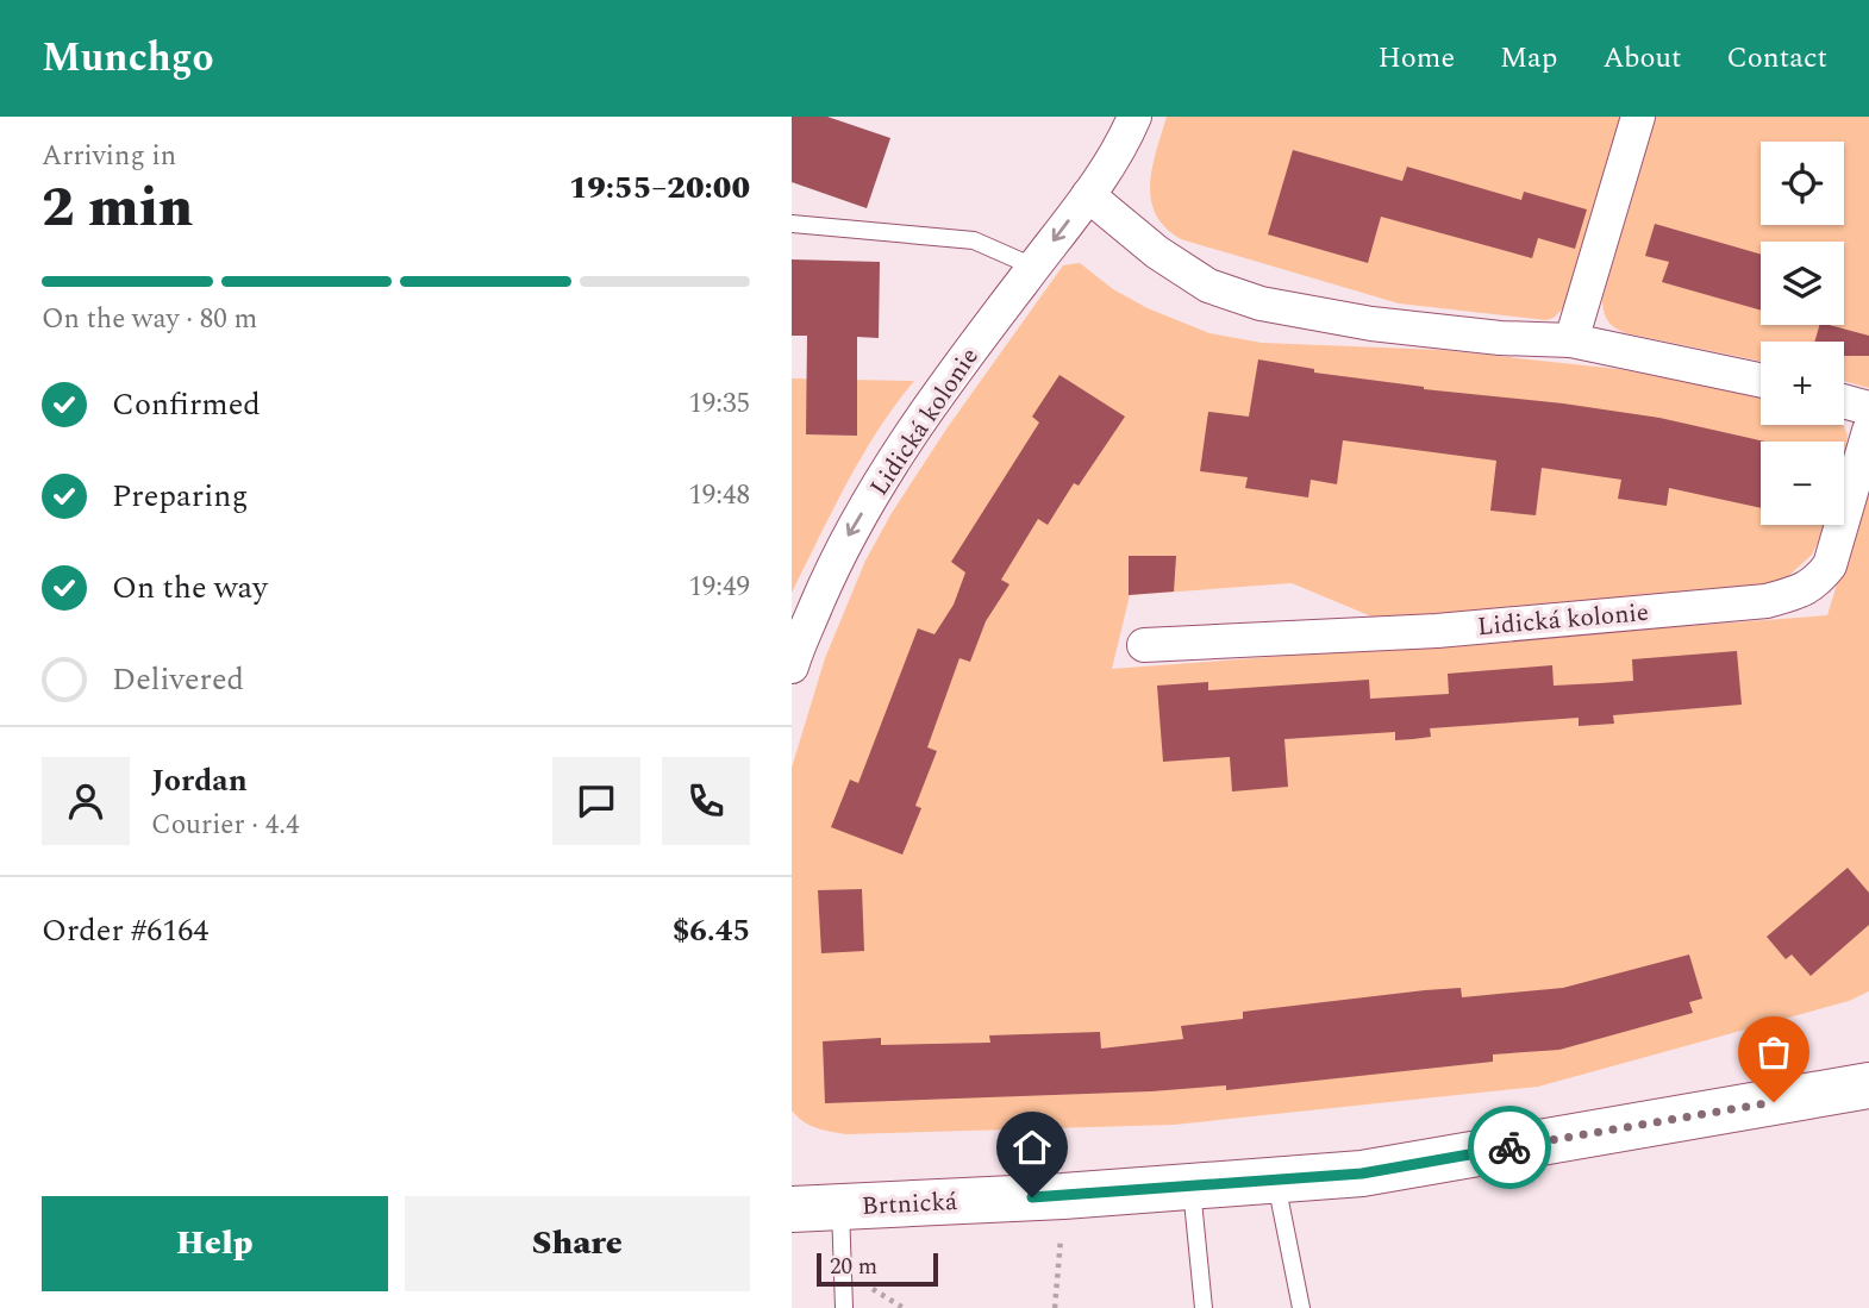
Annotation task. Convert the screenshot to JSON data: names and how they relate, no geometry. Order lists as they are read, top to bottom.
{
  "streets": {
    "main road": ["Brtnická"],
    "street": ["Lidická kolonie"]
  },
  "one_way": ["Lidická kolonie"],
  "scale_bar": "20 m",
  "page": {
    "header": "Munchgo",
    "nav": [
      "Home",
      "Map",
      "About",
      "Contact"
    ],
    "heading": ["2 min", "Arriving in", "19:55–20:00"],
    "panel": [
      "Jordan",
      "Courier · 4.4",
      "Order #6164",
      "$6.45"
    ],
    "map_buttons": ["+", "−"],
    "bar": "On the way · 80 m",
    "list": [
      ["Confirmed", "19:35"],
      ["Preparing", "19:48"],
      ["On the way", "19:49"],
      "Delivered"
    ],
    "buttons": ["Help", "Share"],
    "scale": "20 m"
  }
}
